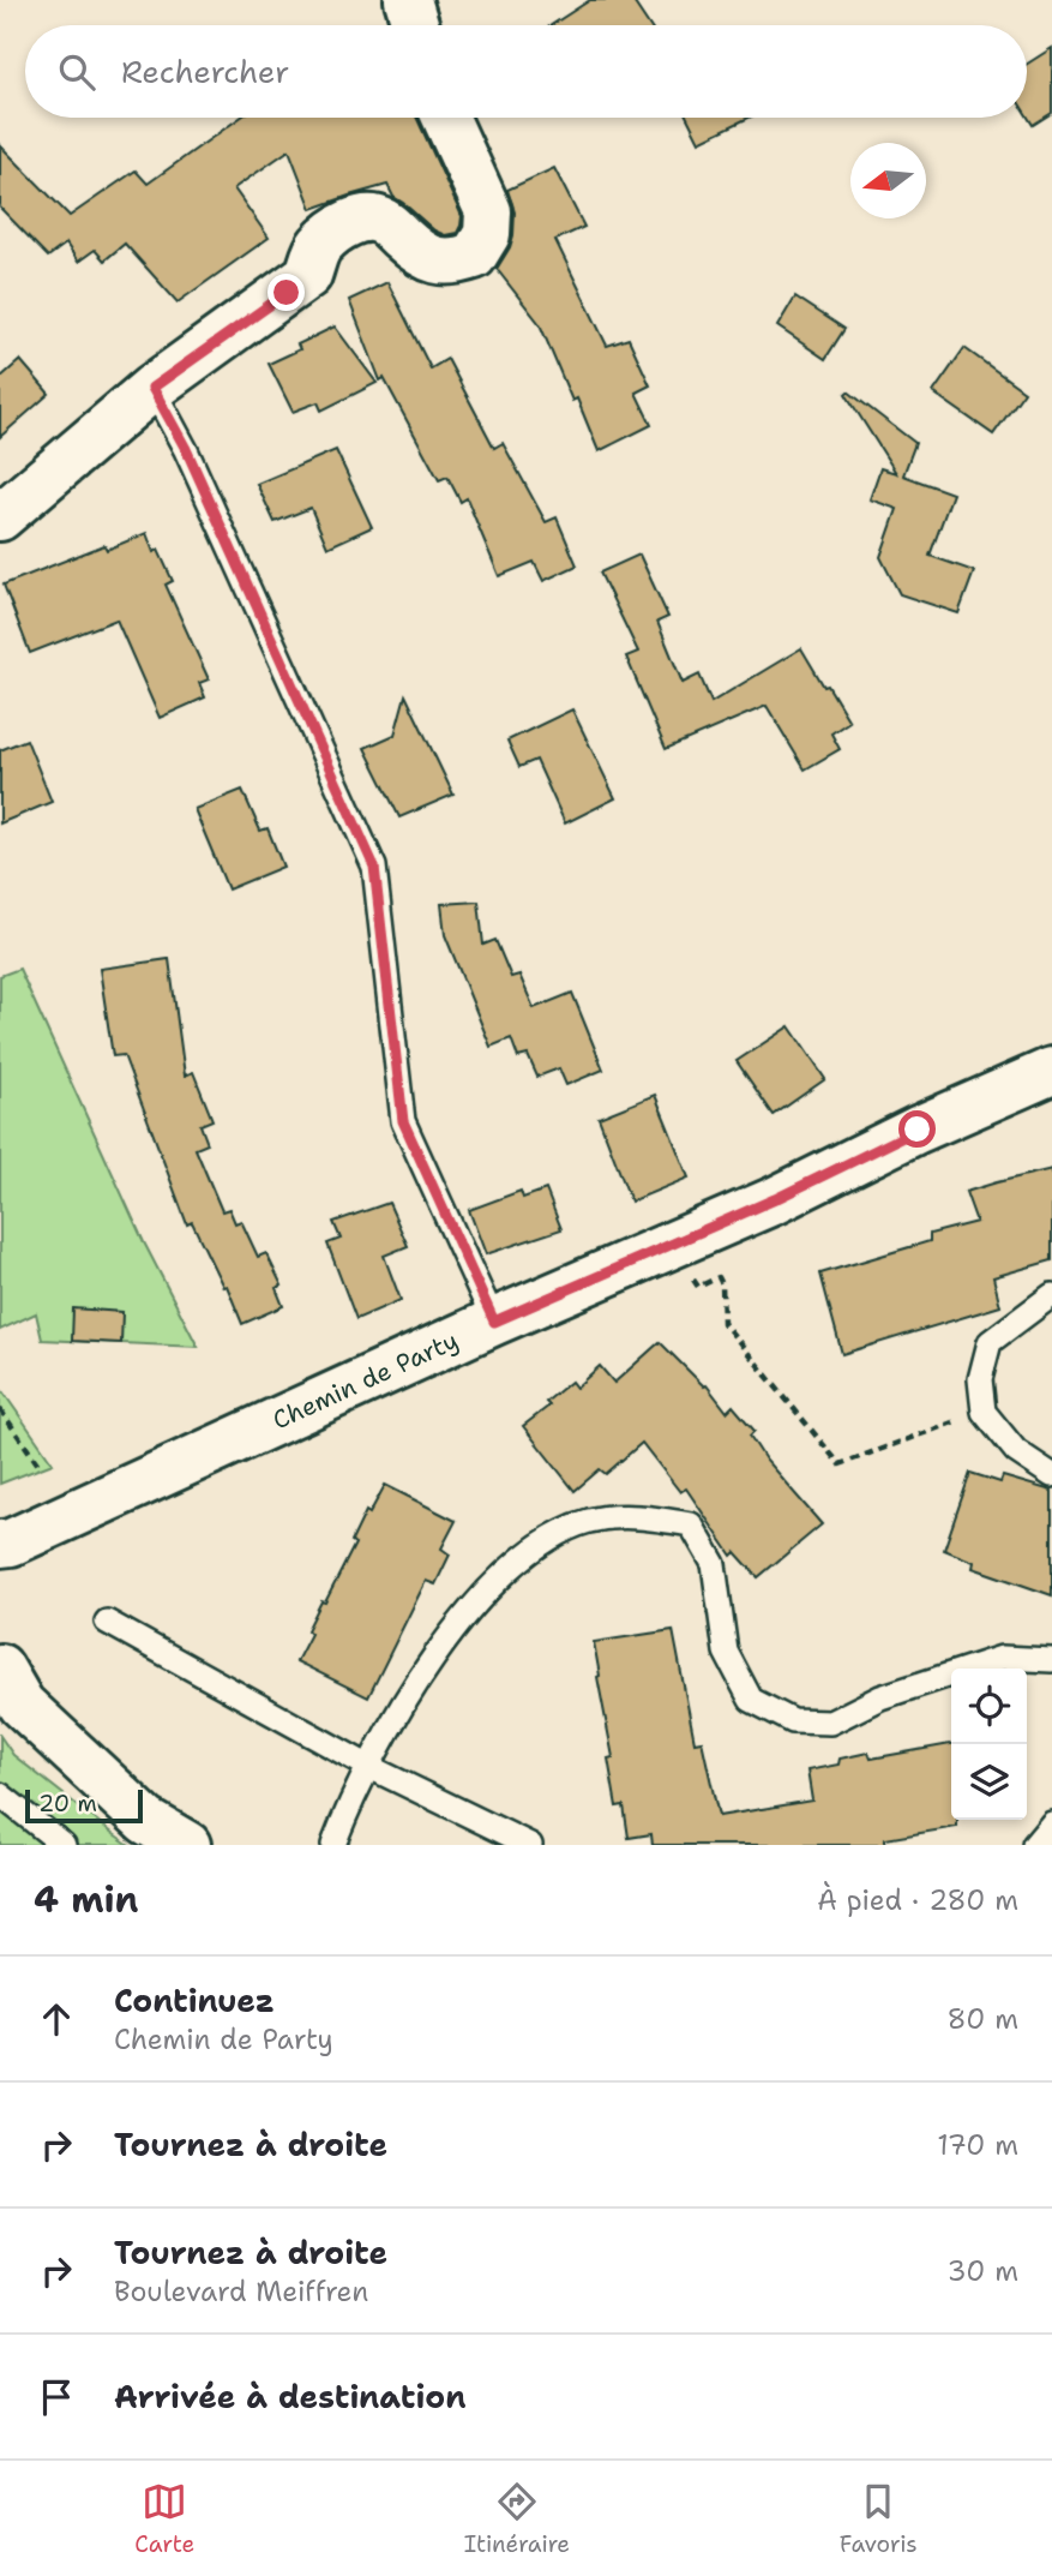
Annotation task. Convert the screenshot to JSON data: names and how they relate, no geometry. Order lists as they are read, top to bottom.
{
  "streets": {
    "street": ["Chemin de Party"]
  },
  "scale_bar": "20 m",
  "north": "left",
  "page": {
    "search": "Rechercher",
    "scale": "20 m",
    "heading": ["4 min", "À pied · 280 m"],
    "list": [
      ["Continuez", "Chemin de Party", "80 m"],
      ["Tournez à droite", "170 m"],
      ["Tournez à droite", "Boulevard Meiffren", "30 m"],
      "Arrivée à destination"
    ],
    "nav": ["Carte", "Itinéraire", "Favoris"]
  }
}
